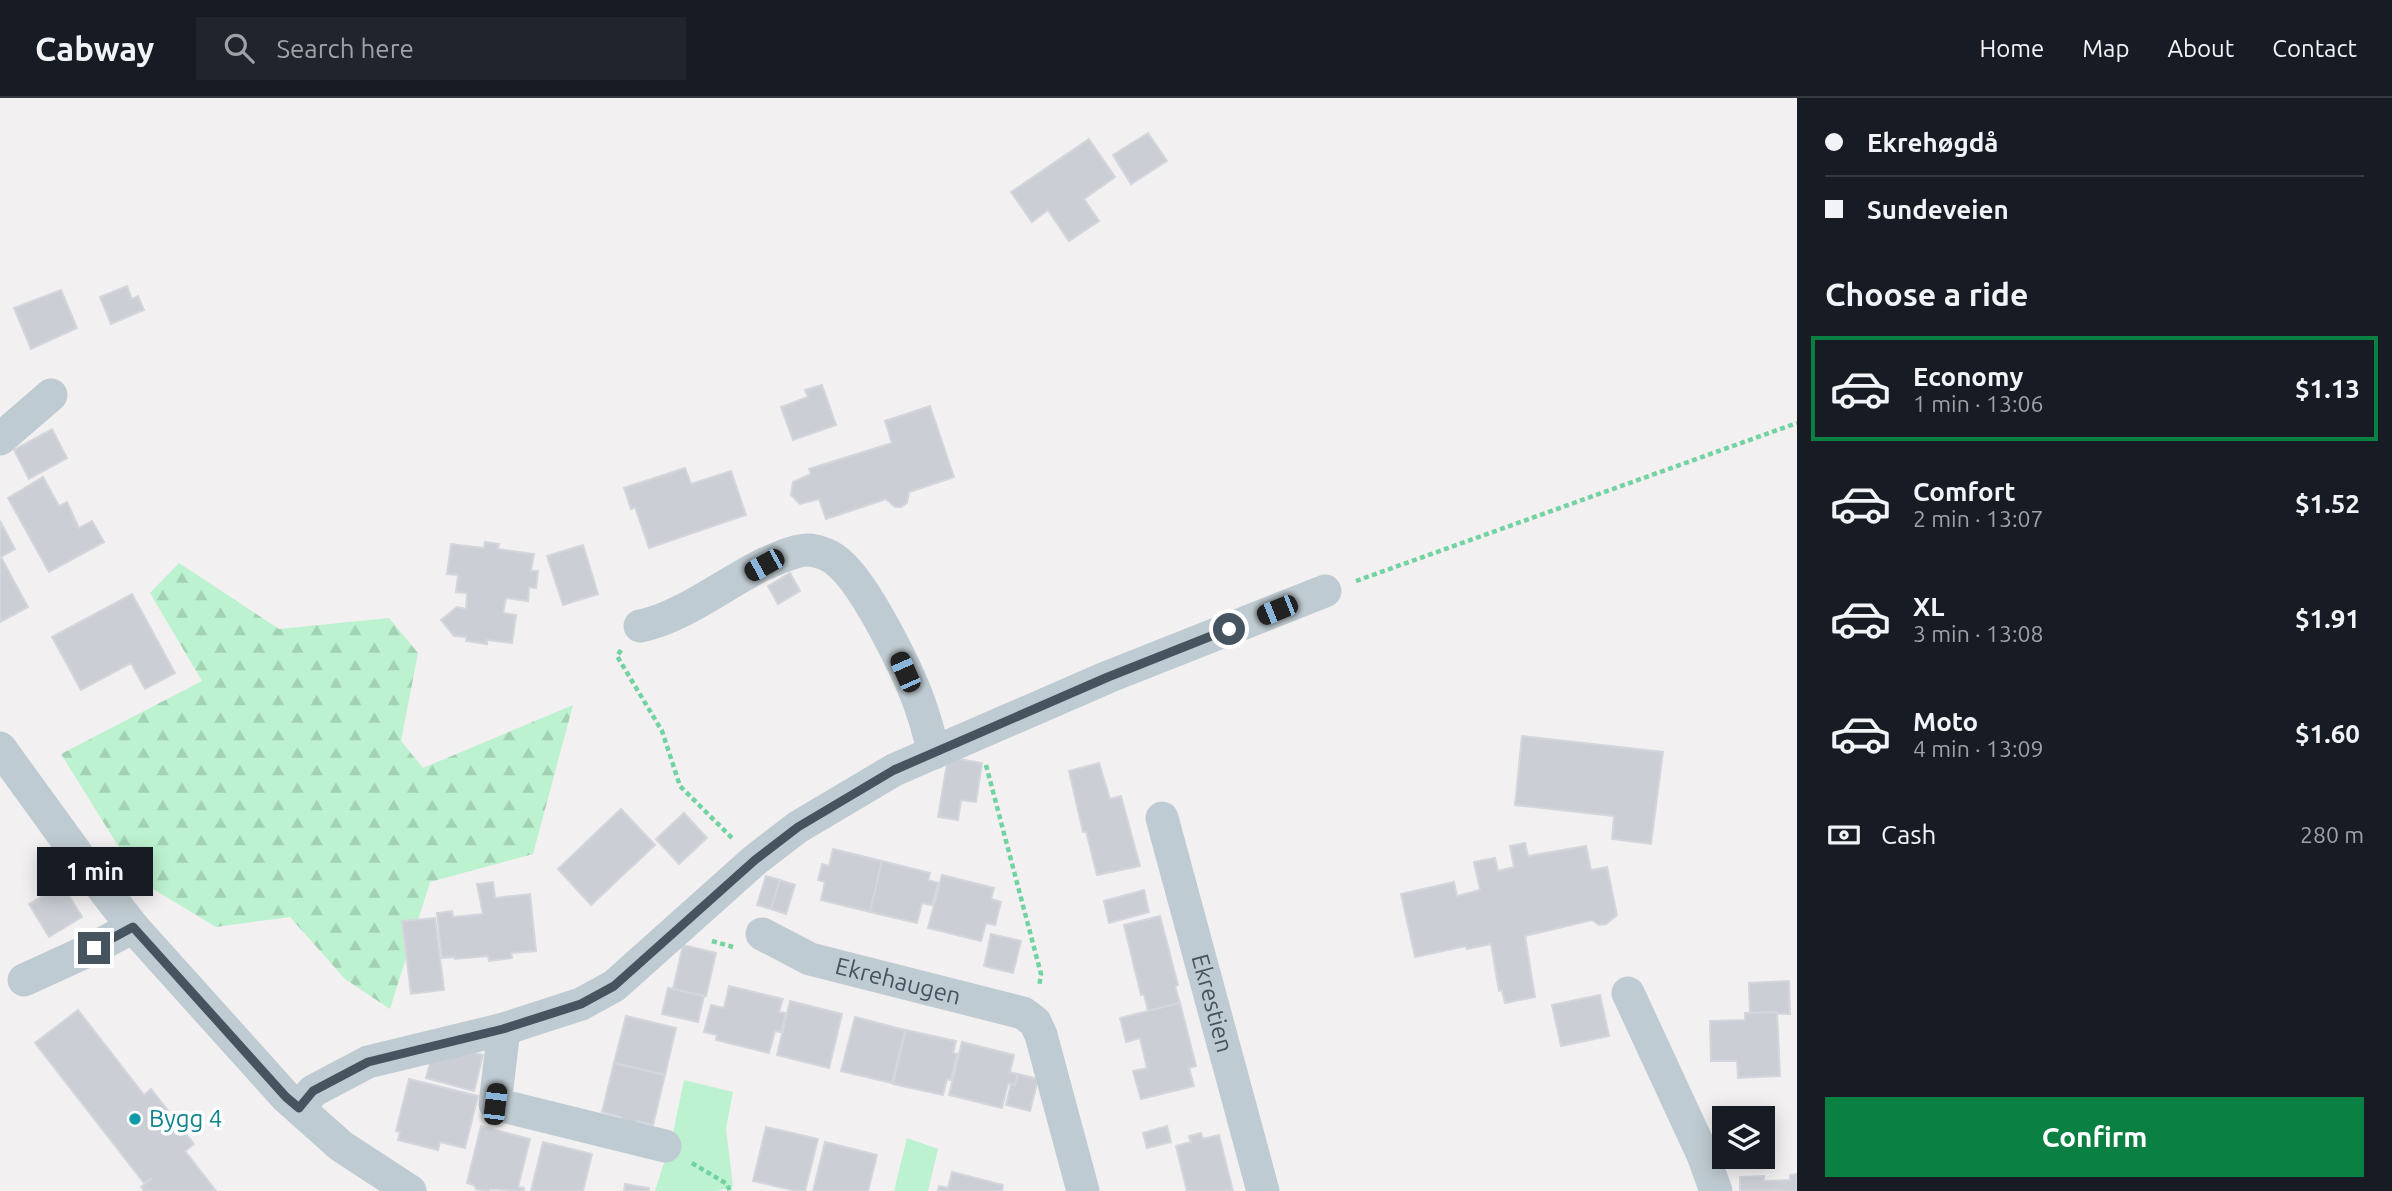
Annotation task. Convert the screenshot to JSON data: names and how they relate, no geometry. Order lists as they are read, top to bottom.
{
  "streets": {
    "street": ["Ekrehaugen", "Ekrestien"]
  },
  "places": ["Bygg 4"],
  "page": {
    "header": "Cabway",
    "search": "Search here",
    "nav": [
      "Home",
      "Map",
      "About",
      "Contact"
    ],
    "banner": ["Ekrehøgdå", "Sundeveien"],
    "heading": "Choose a ride",
    "list": [
      {
        "name": "Economy",
        "note": "1 min · 13:06",
        "value": "$1.13"
      },
      {
        "name": "Comfort",
        "note": "2 min · 13:07",
        "value": "$1.52"
      },
      {
        "name": "XL",
        "note": "3 min · 13:08",
        "value": "$1.91"
      },
      {
        "name": "Moto",
        "note": "4 min · 13:09",
        "value": "$1.60"
      }
    ],
    "pay": ["Cash", "280 m"],
    "bubble": "1 min",
    "buttons": "Confirm"
  }
}
